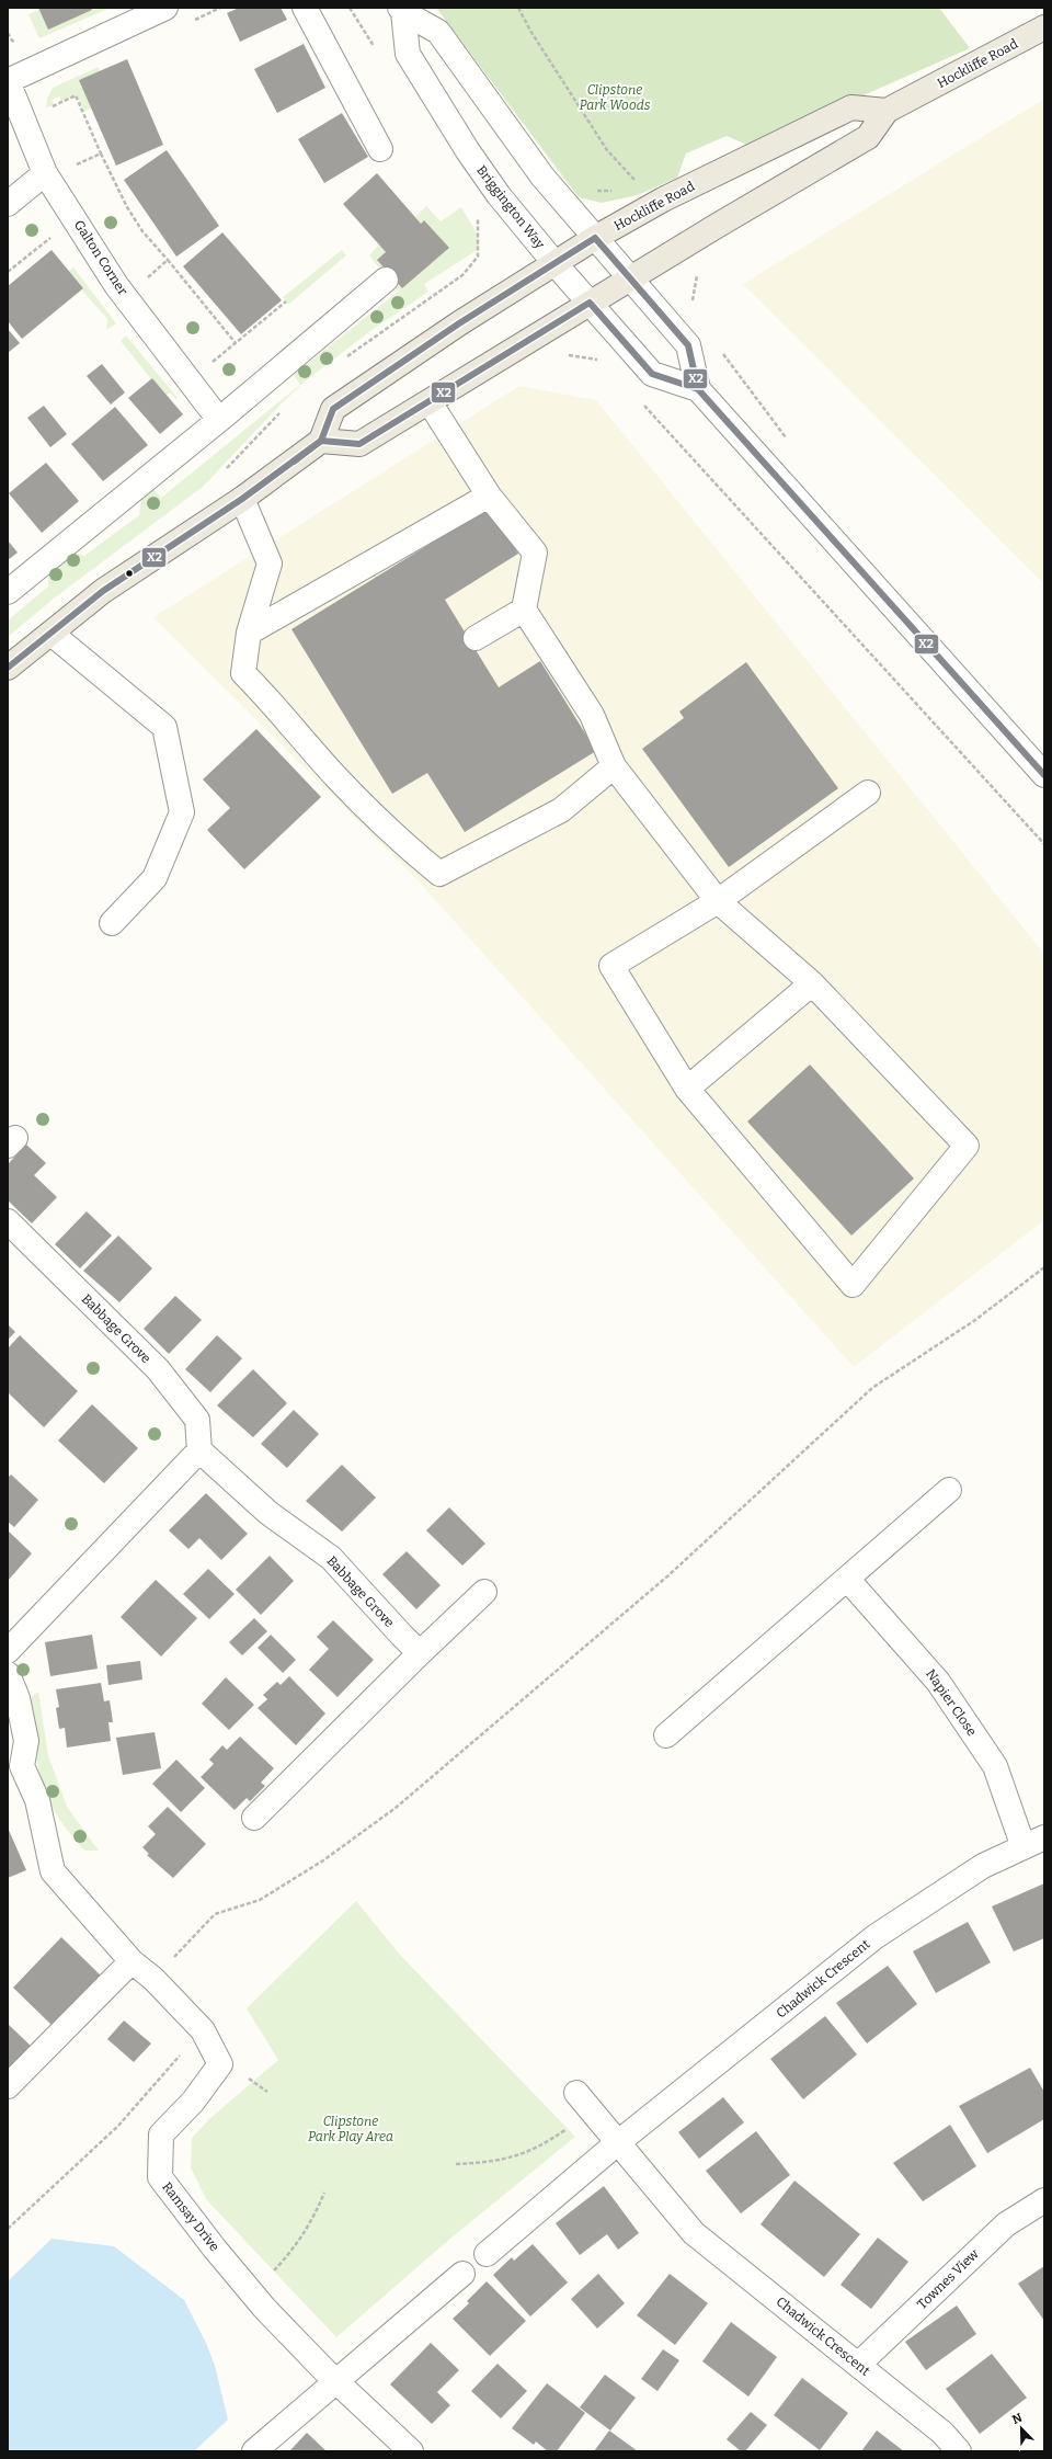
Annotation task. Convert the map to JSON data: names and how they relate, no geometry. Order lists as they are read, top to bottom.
{
  "streets": {
    "main road": ["Hockliffe Road"],
    "street": [
      "Briggington Way",
      "Galton Corner",
      "Babbage Grove",
      "Napier Close",
      "Chadwick Crescent",
      "Ramsay Drive",
      "Townes View"
    ]
  },
  "crossings": [
    ["Hockliffe Road", "Briggington Way"],
    ["Napier Close", "Chadwick Crescent"],
    ["Chadwick Crescent", "Townes View"]
  ],
  "parks": ["Clipstone Park Woods", "Clipstone Park Play Area"],
  "lines": ["transit line X2"],
  "north": "top left"
}
